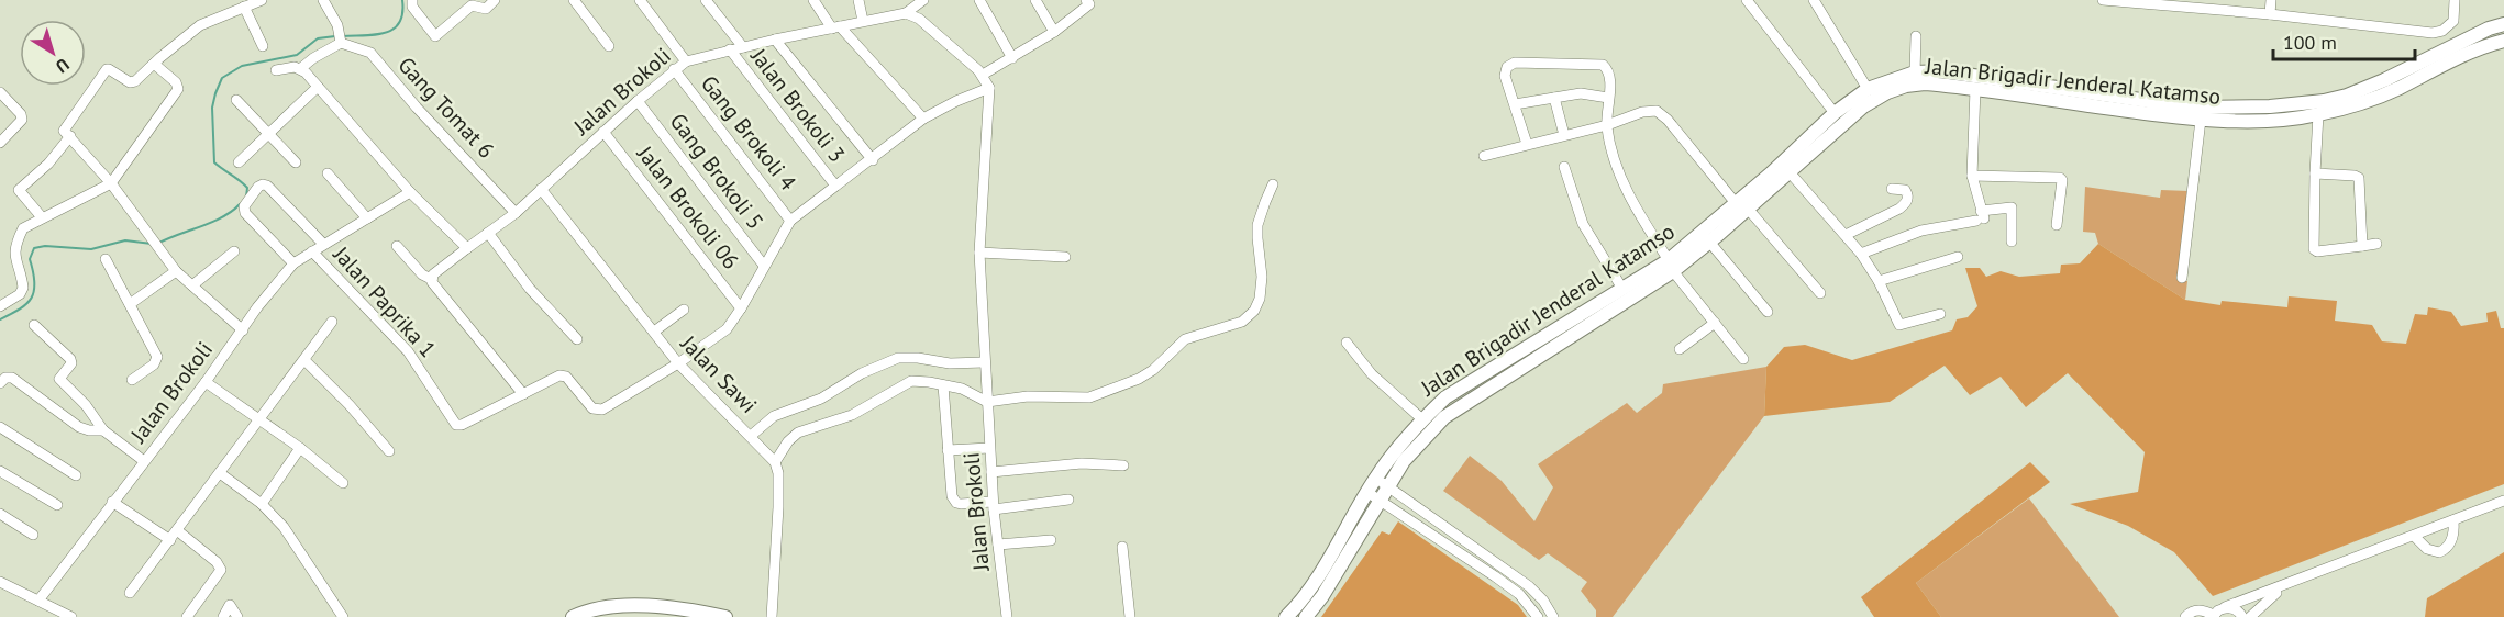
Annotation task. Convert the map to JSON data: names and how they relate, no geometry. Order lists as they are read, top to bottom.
{
  "streets": {
    "main road": ["Jalan Brigadir Jenderal Katamso"],
    "street": [
      "Jalan Brokoli",
      "Jalan Brokoli 3",
      "Gang Tomat 6",
      "Gang Brokoli 4",
      "Gang Brokoli 5",
      "Jalan Brokoli 06",
      "Jalan Paprika 1",
      "Jalan Sawi"
    ]
  },
  "crossings": [
    ["Jalan Brokoli", "Jalan Brokoli 3"],
    ["Jalan Brokoli", "Gang Tomat 6"],
    ["Jalan Brokoli", "Gang Brokoli 4"],
    ["Jalan Brokoli", "Gang Brokoli 5"],
    ["Jalan Brokoli", "Jalan Brokoli 06"],
    ["Jalan Brokoli", "Jalan Paprika 1"],
    ["Jalan Brokoli", "Jalan Sawi"],
    ["Jalan Paprika 1", "Jalan Sawi"]
  ],
  "scale_bar": "100 m",
  "north": "bottom right"
}
